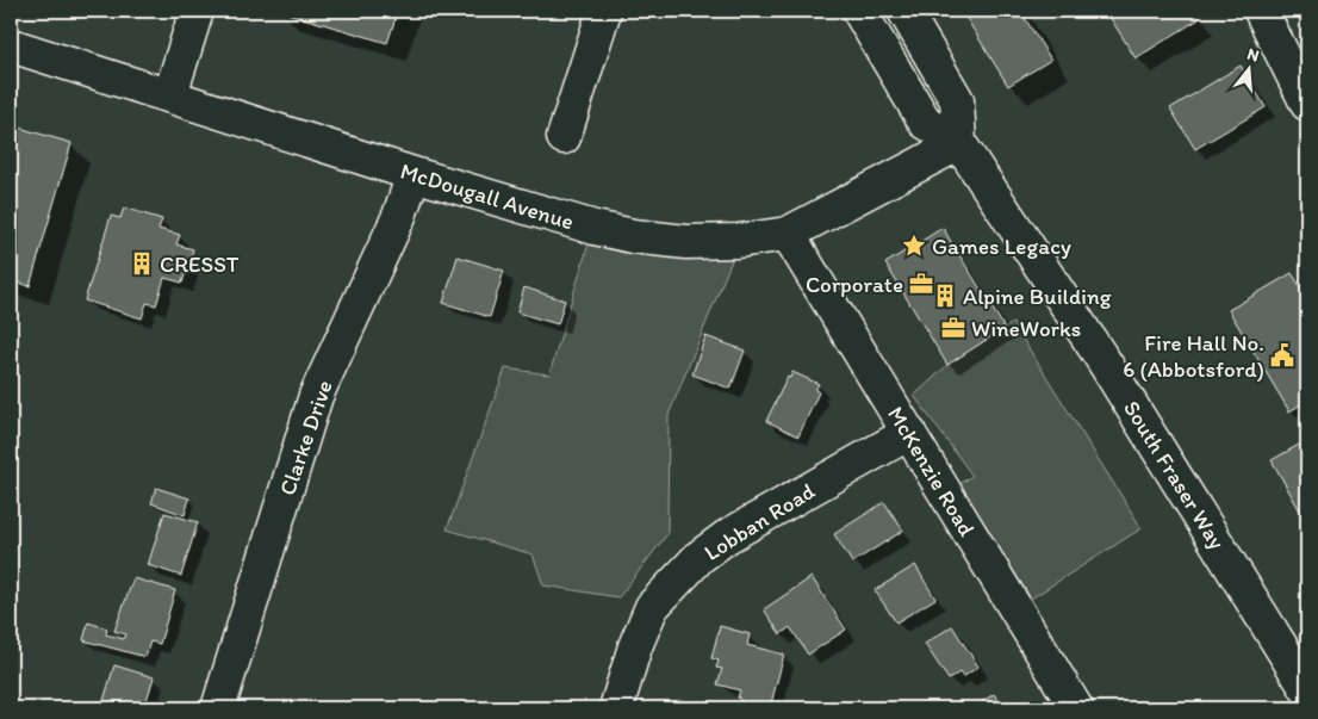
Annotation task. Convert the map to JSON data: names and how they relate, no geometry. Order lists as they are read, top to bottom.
{
  "streets": {
    "street": [
      "McDougall Avenue",
      "Clarke Drive",
      "McKenzie Road",
      "South Fraser Way",
      "Lobban Road"
    ]
  },
  "crossings": [
    ["McDougall Avenue", "Clarke Drive"],
    ["McDougall Avenue", "McKenzie Road"],
    ["McDougall Avenue", "South Fraser Way"],
    ["McKenzie Road", "Lobban Road"]
  ],
  "places": {
    "place": ["Games Legacy"],
    "building": ["CRESST", "Alpine Building"],
    "office": ["Corporate", "WineWorks"],
    "public building": ["Fire Hall No. 6 (Abbotsford)"]
  },
  "north": "top"
}
